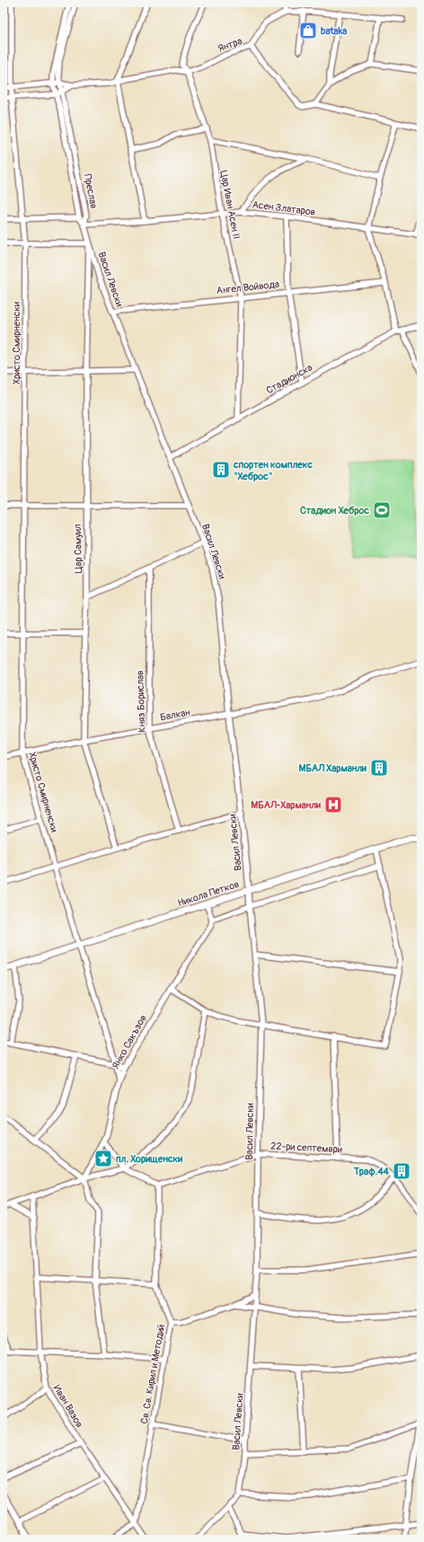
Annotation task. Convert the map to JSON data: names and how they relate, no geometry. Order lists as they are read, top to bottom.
{
  "streets": {
    "street": [
      "Янтра",
      "Преслав",
      "Цар Иван Асен II",
      "Асен Златаров",
      "Васил Левски",
      "Ангел Войвода",
      "Христо Смирненски",
      "Стадионска",
      "Цар Самуил",
      "Княз Борислав",
      "Балкан",
      "Никола Петков",
      "Янко Сакъзов",
      "22-ри септември",
      "Св. Св. Кирил и Методий",
      "Иван Вазов"
    ]
  },
  "crossings": [
    ["Янтра", "Цар Иван Асен II"],
    ["Преслав", "Асен Златаров"],
    ["Преслав", "Васил Левски"],
    ["Цар Иван Асен II", "Асен Златаров"],
    ["Цар Иван Асен II", "Ангел Войвода"],
    ["Цар Иван Асен II", "Стадионска"],
    ["Асен Златаров", "Васил Левски"],
    ["Васил Левски", "Ангел Войвода"],
    ["Васил Левски", "Стадионска"],
    ["Васил Левски", "Цар Самуил"],
    ["Васил Левски", "Балкан"],
    ["Васил Левски", "Никола Петков"],
    ["Васил Левски", "22-ри септември"],
    ["Христо Смирненски", "Балкан"],
    ["Христо Смирненски", "Никола Петков"],
    ["Христо Смирненски", "Янко Сакъзов"],
    ["Цар Самуил", "Балкан"],
    ["Княз Борислав", "Балкан"],
    ["22-ри септември", "Св. Св. Кирил и Методий"],
    ["Св. Св. Кирил и Методий", "Иван Вазов"]
  ],
  "places": {
    "shop": ["bataka"],
    "building": ["спортен комплекс \"Хеброс\"", "МБАЛ Харманли", "Траф.44"],
    "sports": ["Стадион Хеброс"],
    "hospital": ["МБАЛ-Харманли"],
    "place": ["пл. Хорищенски"]
  }
}
